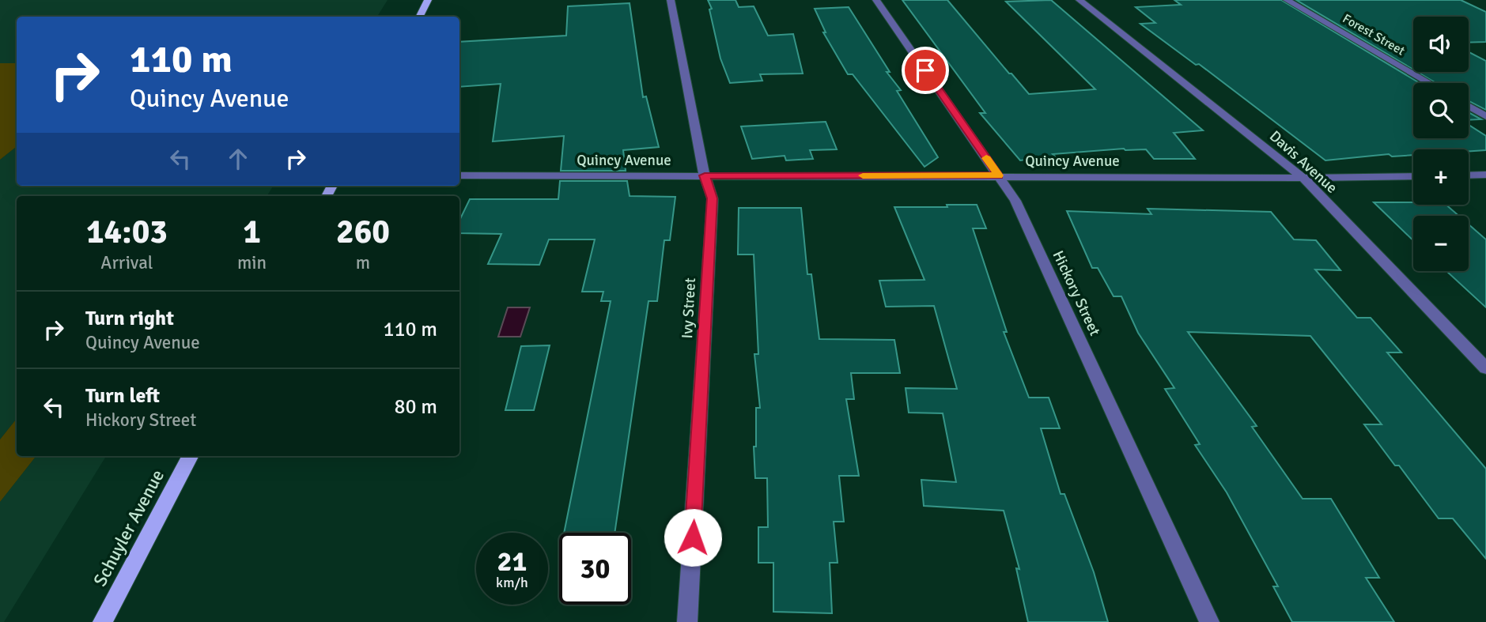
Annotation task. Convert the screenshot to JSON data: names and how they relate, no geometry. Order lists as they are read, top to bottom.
{
  "streets": {
    "main road": ["Schuyler Avenue"],
    "street": [
      "Forest Street",
      "Quincy Avenue",
      "Davis Avenue",
      "Hickory Street",
      "Ivy Street"
    ]
  },
  "crossings": [
    ["Quincy Avenue", "Davis Avenue"],
    ["Quincy Avenue", "Hickory Street"],
    ["Quincy Avenue", "Ivy Street"]
  ],
  "page": {
    "map_buttons": ["+", "−"],
    "turn": ["110 m", "Quincy Avenue"],
    "eta": [
      "14:03",
      "Arrival",
      "1",
      "min",
      "260",
      "m"
    ],
    "list": [
      {
        "name": "Turn right",
        "note": "Quincy Avenue",
        "value": "110 m"
      },
      {
        "name": "Turn left",
        "note": "Hickory Street",
        "value": "80 m"
      }
    ],
    "speed": "21 km/h",
    "limit": "30"
  }
}
